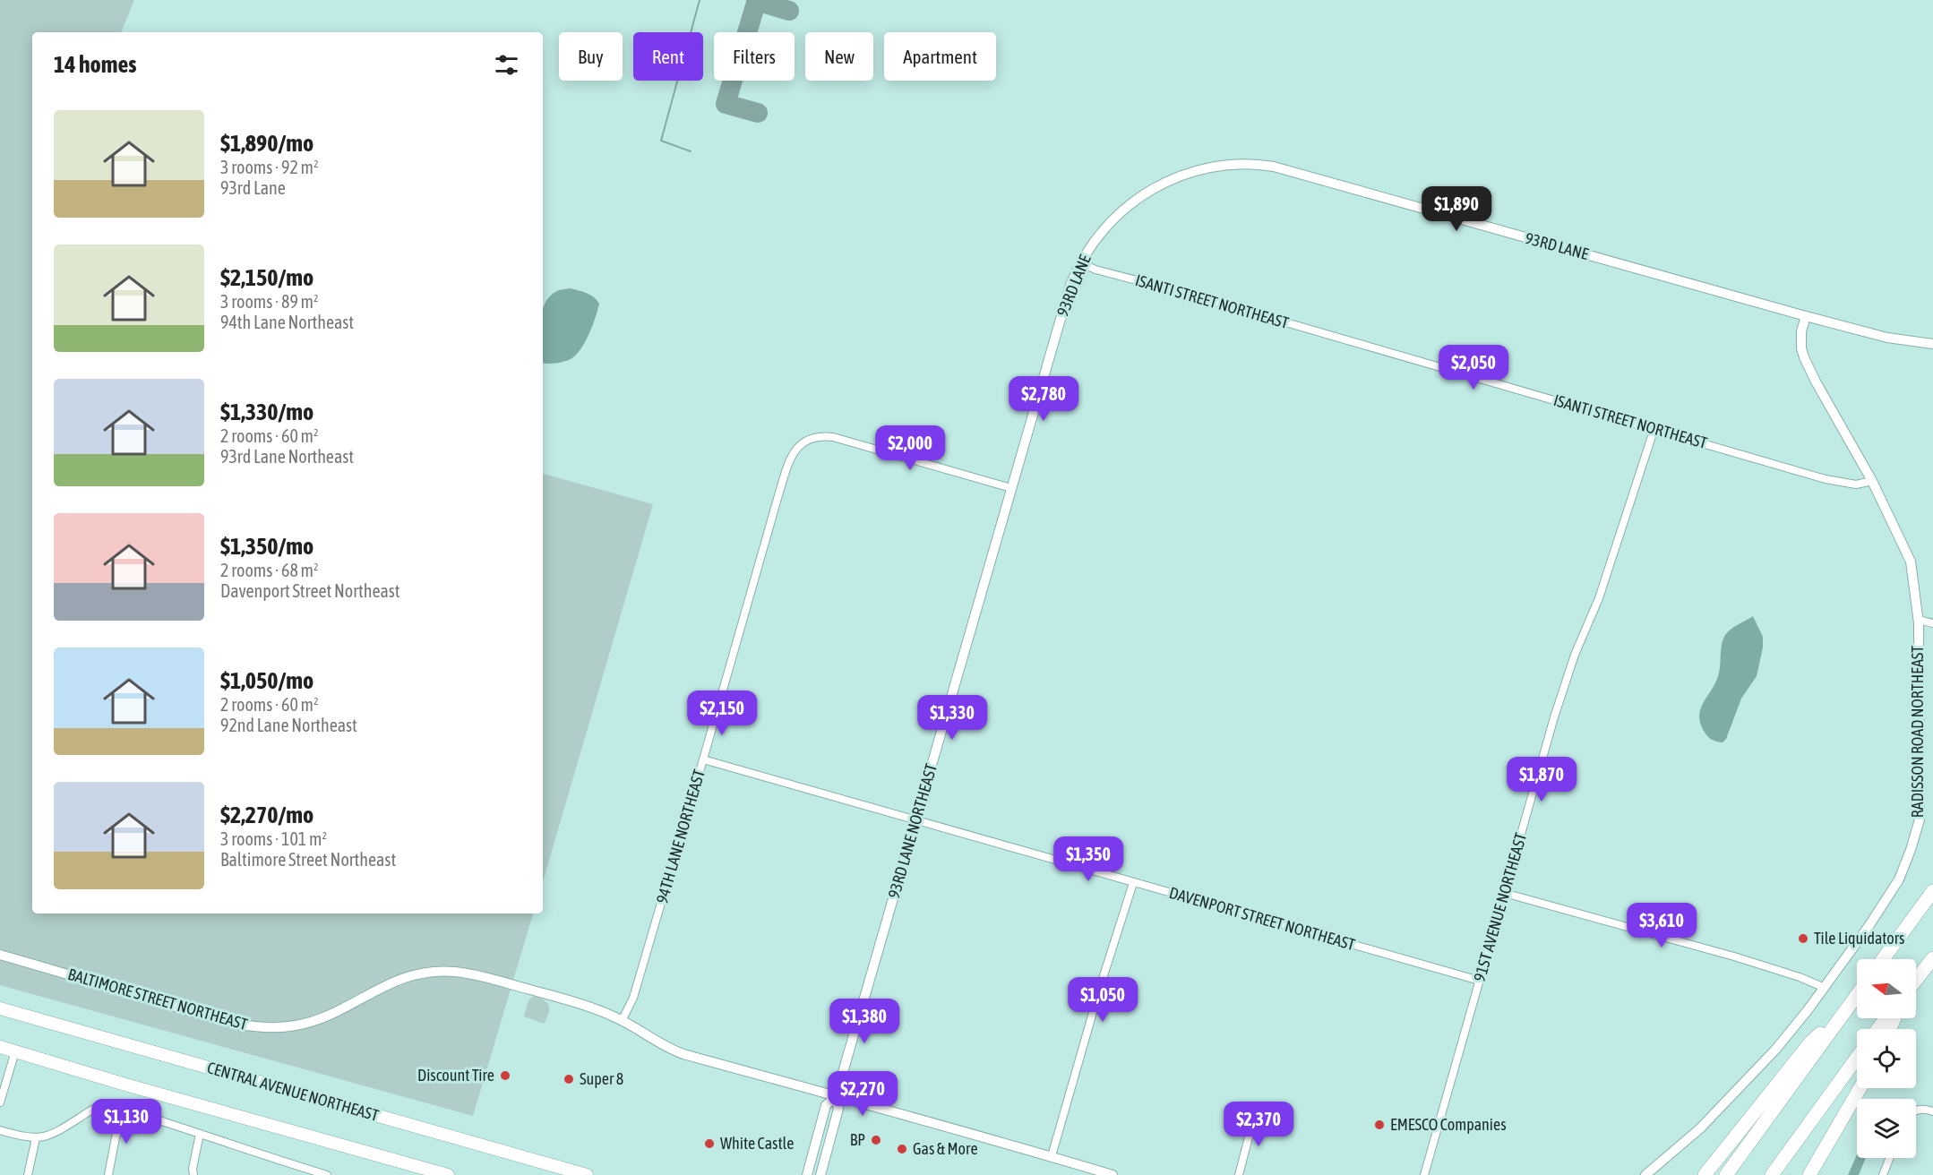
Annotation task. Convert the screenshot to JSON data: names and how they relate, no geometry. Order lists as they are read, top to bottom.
{
  "streets": {
    "highway": ["CENTRAL AVENUE NORTHEAST"],
    "street": [
      "93RD LANE",
      "ISANTI STREET NORTHEAST",
      "RADISSON ROAD NORTHEAST",
      "93RD LANE NORTHEAST",
      "94TH LANE NORTHEAST",
      "91ST AVENUE NORTHEAST",
      "DAVENPORT STREET NORTHEAST",
      "BALTIMORE STREET NORTHEAST"
    ]
  },
  "crossings": [
    ["93RD LANE", "ISANTI STREET NORTHEAST"],
    ["93RD LANE", "RADISSON ROAD NORTHEAST"],
    ["93RD LANE", "93RD LANE NORTHEAST"],
    ["ISANTI STREET NORTHEAST", "RADISSON ROAD NORTHEAST"],
    ["ISANTI STREET NORTHEAST", "91ST AVENUE NORTHEAST"],
    ["93RD LANE NORTHEAST", "94TH LANE NORTHEAST"],
    ["93RD LANE NORTHEAST", "DAVENPORT STREET NORTHEAST"],
    ["93RD LANE NORTHEAST", "BALTIMORE STREET NORTHEAST"],
    ["94TH LANE NORTHEAST", "DAVENPORT STREET NORTHEAST"],
    ["94TH LANE NORTHEAST", "BALTIMORE STREET NORTHEAST"],
    ["91ST AVENUE NORTHEAST", "DAVENPORT STREET NORTHEAST"]
  ],
  "places": [
    "Tile Liquidators",
    "Discount Tire",
    "Super 8",
    "EMESCO Companies",
    "BP",
    "White Castle",
    "Gas & More"
  ],
  "north": "left",
  "page": {
    "chip": [
      "Buy",
      "Rent",
      "Filters",
      "New",
      "Apartment"
    ],
    "heading": "14 homes",
    "list": [
      {
        "name": "$1,890/mo",
        "note": "3 rooms · 92 m² · 93rd Lane"
      },
      {
        "name": "$2,150/mo",
        "note": "3 rooms · 89 m² · 94th Lane Northeast"
      },
      {
        "name": "$1,330/mo",
        "note": "2 rooms · 60 m² · 93rd Lane Northeast"
      },
      {
        "name": "$1,350/mo",
        "note": "2 rooms · 68 m² · Davenport Street Northeast"
      },
      {
        "name": "$1,050/mo",
        "note": "2 rooms · 60 m² · 92nd Lane Northeast"
      },
      {
        "name": "$2,270/mo",
        "note": "3 rooms · 101 m² · Baltimore Street Northeast"
      }
    ],
    "price": [
      "$1,890",
      "$2,050",
      "$2,780",
      "$2,000",
      "$2,150",
      "$1,330",
      "$1,870",
      "$1,350",
      "$3,610",
      "$1,050",
      "$1,380",
      "$2,270",
      "$1,130",
      "$2,370"
    ]
  }
}
